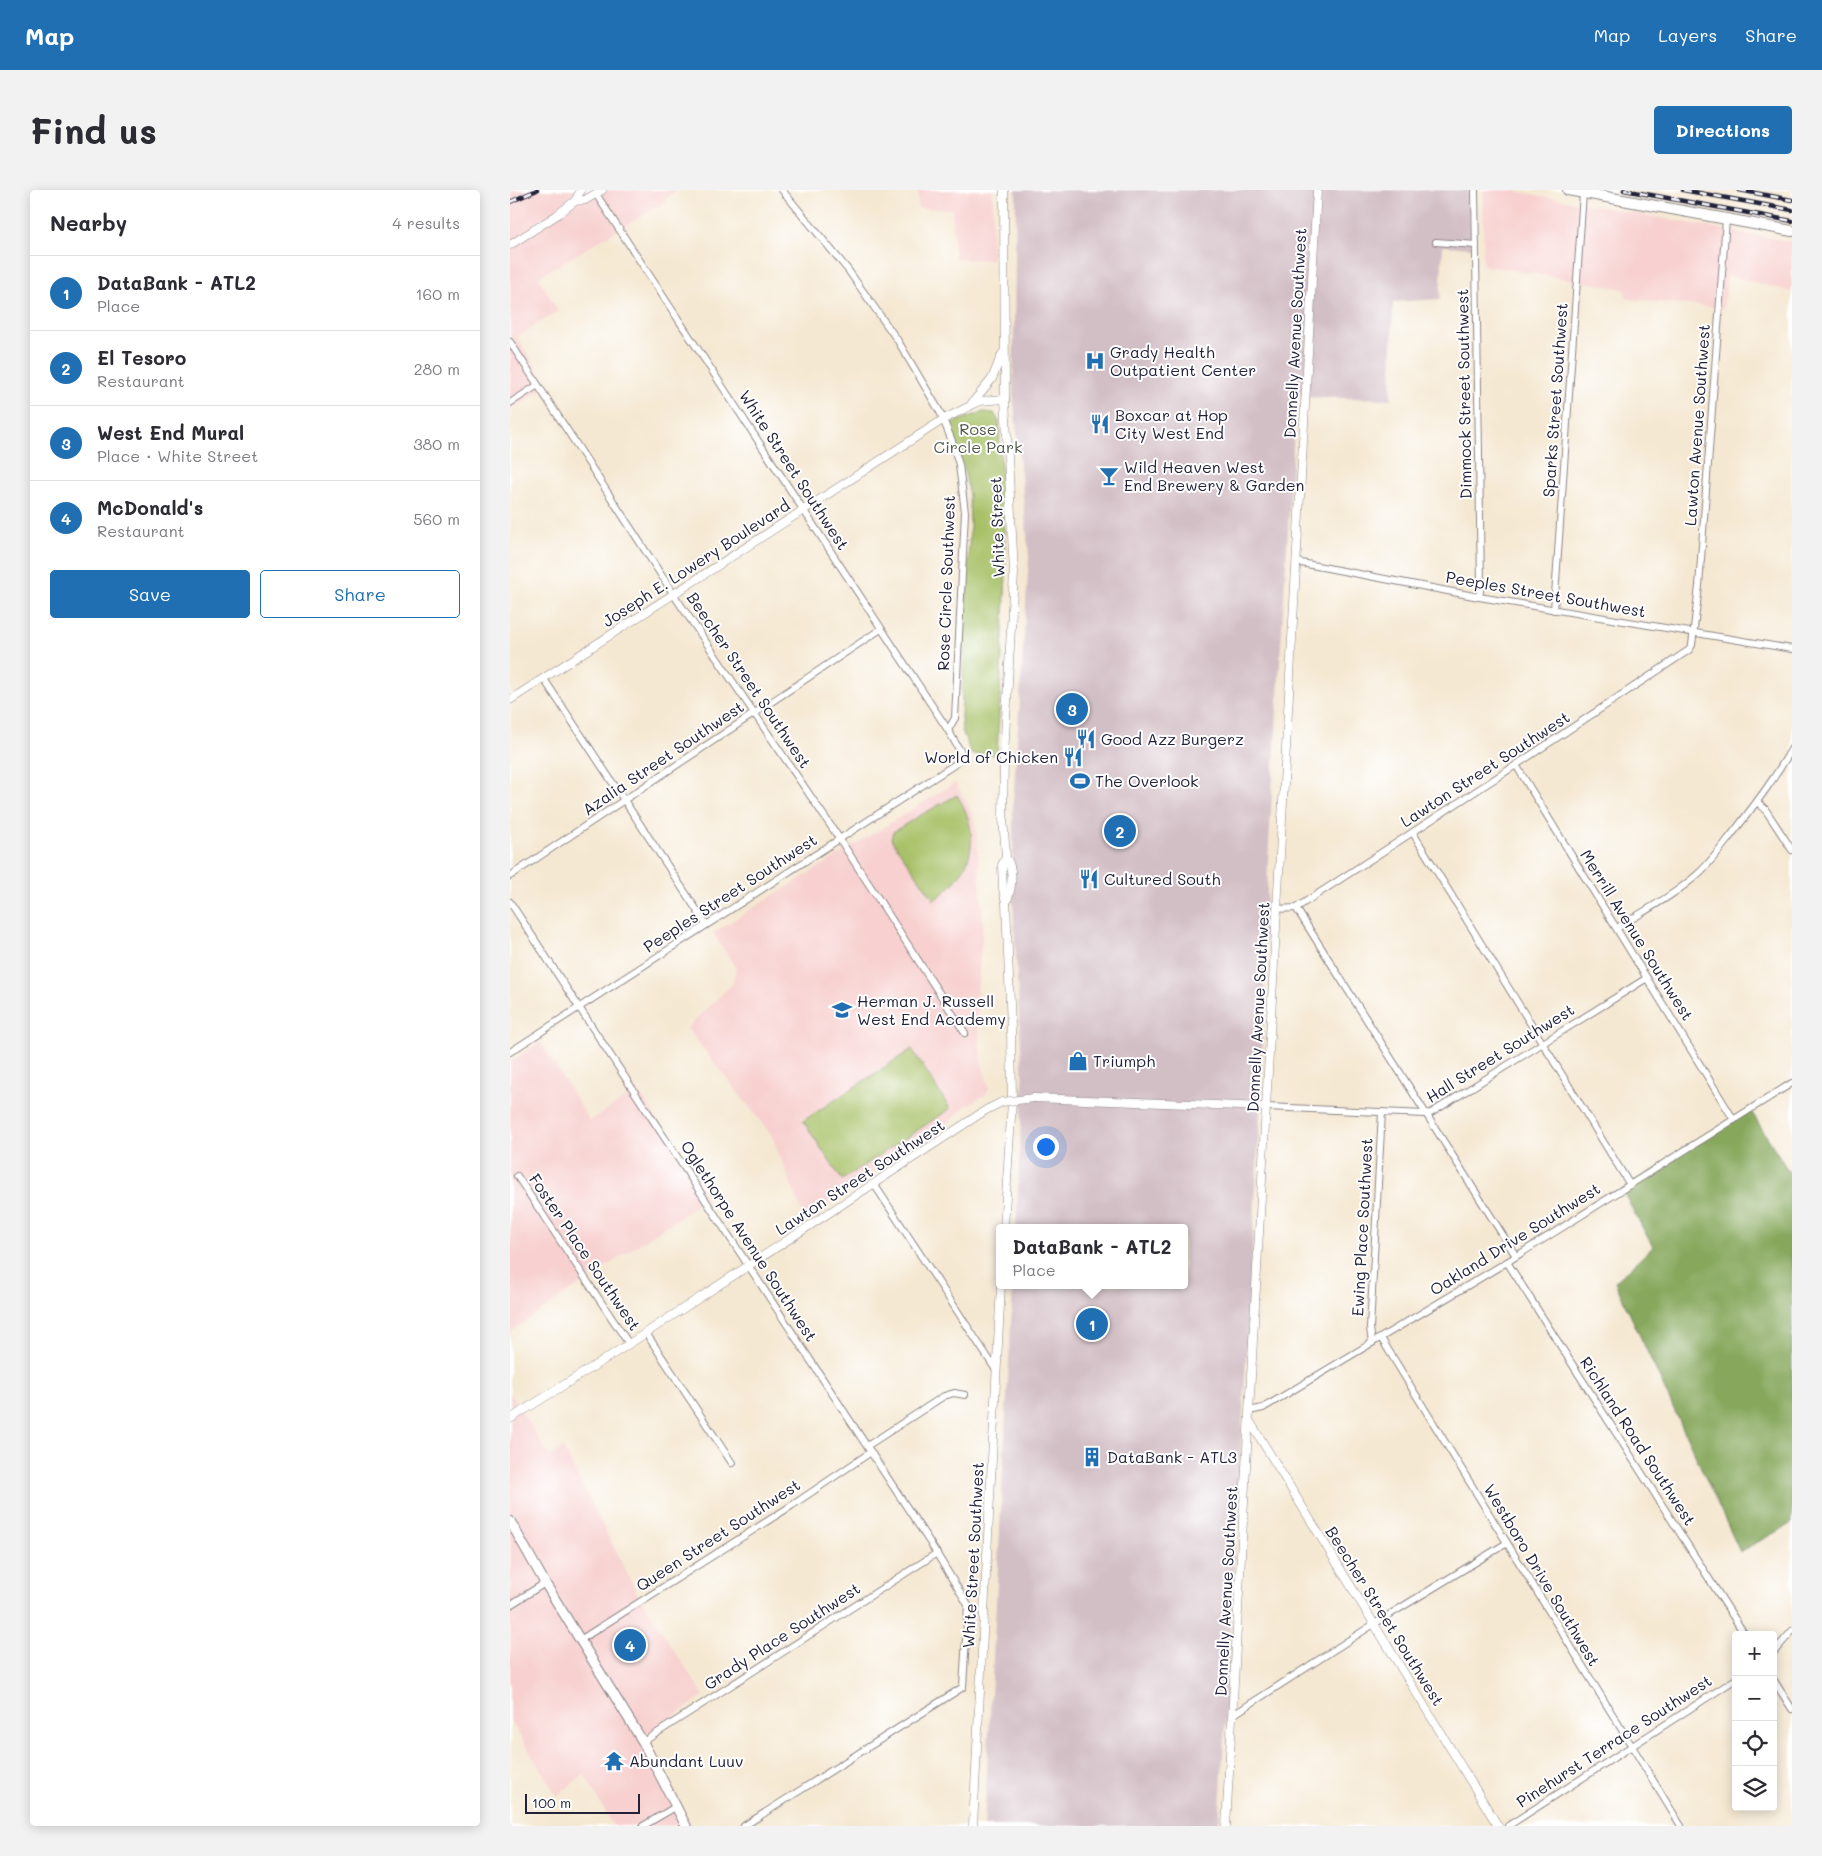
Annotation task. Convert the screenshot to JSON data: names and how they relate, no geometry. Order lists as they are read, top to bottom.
{
  "streets": {
    "street": [
      "Donnelly Avenue Southwest",
      "Dimmock Street Southwest",
      "Sparks Street Southwest",
      "Lawton Avenue Southwest",
      "White Street Southwest",
      "White Street",
      "Joseph E. Lowery Boulevard",
      "Rose Circle Southwest",
      "Peeples Street Southwest",
      "Beecher Street Southwest",
      "Azalia Street Southwest",
      "Lawton Street Southwest",
      "Merrill Avenue Southwest",
      "Hall Street Southwest",
      "Ewing Place Southwest",
      "Oakland Drive Southwest",
      "Oglethorpe Avenue Southwest",
      "Foster Place Southwest",
      "Richland Road Southwest",
      "Queen Street Southwest",
      "Westboro Drive Southwest",
      "Grady Place Southwest",
      "Pinehurst Terrace Southwest"
    ]
  },
  "crossings": [
    ["Donnelly Avenue Southwest", "Peeples Street Southwest"],
    ["Donnelly Avenue Southwest", "Beecher Street Southwest"],
    ["Donnelly Avenue Southwest", "Lawton Street Southwest"],
    ["Donnelly Avenue Southwest", "Hall Street Southwest"],
    ["Donnelly Avenue Southwest", "Oakland Drive Southwest"],
    ["Dimmock Street Southwest", "Peeples Street Southwest"],
    ["Sparks Street Southwest", "Peeples Street Southwest"],
    ["Lawton Avenue Southwest", "Peeples Street Southwest"],
    ["Lawton Avenue Southwest", "Lawton Street Southwest"],
    ["White Street Southwest", "Joseph E. Lowery Boulevard"],
    ["White Street Southwest", "Rose Circle Southwest"],
    ["White Street Southwest", "Peeples Street Southwest"],
    ["White Street Southwest", "Azalia Street Southwest"],
    ["White Street", "Joseph E. Lowery Boulevard"],
    ["Joseph E. Lowery Boulevard", "Rose Circle Southwest"],
    ["Joseph E. Lowery Boulevard", "Beecher Street Southwest"],
    ["Peeples Street Southwest", "Beecher Street Southwest"],
    ["Peeples Street Southwest", "Lawton Street Southwest"],
    ["Peeples Street Southwest", "Oglethorpe Avenue Southwest"],
    ["Beecher Street Southwest", "Azalia Street Southwest"],
    ["Lawton Street Southwest", "Merrill Avenue Southwest"],
    ["Lawton Street Southwest", "Hall Street Southwest"],
    ["Lawton Street Southwest", "Oglethorpe Avenue Southwest"],
    ["Lawton Street Southwest", "Foster Place Southwest"],
    ["Merrill Avenue Southwest", "Hall Street Southwest"],
    ["Merrill Avenue Southwest", "Oakland Drive Southwest"],
    ["Hall Street Southwest", "Ewing Place Southwest"],
    ["Ewing Place Southwest", "Oakland Drive Southwest"],
    ["Oakland Drive Southwest", "Richland Road Southwest"],
    ["Oakland Drive Southwest", "Westboro Drive Southwest"],
    ["Oglethorpe Avenue Southwest", "Queen Street Southwest"],
    ["Oglethorpe Avenue Southwest", "Grady Place Southwest"],
    ["Westboro Drive Southwest", "Pinehurst Terrace Southwest"]
  ],
  "parks": ["Rose Circle Park"],
  "places": {
    "hospital": ["Grady Health Outpatient Center"],
    "restaurant": [
      "Boxcar at Hop City West End",
      "Good Azz Burgerz",
      "World of Chicken",
      "Cultured South"
    ],
    "bar": ["Wild Heaven West End Brewery & Garden"],
    "sports": ["The Overlook"],
    "school or university": ["Herman J. Russell West End Academy"],
    "shop": ["Triumph"],
    "building": ["DataBank - ATL3"],
    "temple": ["Abundant Luuv"]
  },
  "scale_bar": "100 m",
  "page": {
    "header": "Map",
    "nav": ["Map", "Layers", "Share"],
    "buttons": [
      "Directions",
      ["Save", "Share"]
    ],
    "title": "Find us",
    "heading": ["Nearby", "4 results"],
    "list": [
      {
        "mark": "1",
        "name": "DataBank - ATL2",
        "note": "Place",
        "value": "160 m"
      },
      {
        "mark": "2",
        "name": "El Tesoro",
        "note": "Restaurant",
        "value": "280 m"
      },
      {
        "mark": "3",
        "name": "West End Mural",
        "note": "Place · White Street",
        "value": "380 m"
      },
      {
        "mark": "4",
        "name": "McDonald's",
        "note": "Restaurant",
        "value": "560 m"
      }
    ],
    "pins": [
      "3",
      "2",
      "1",
      "4"
    ],
    "popup": ["DataBank - ATL2", "Place"],
    "map_buttons": ["+", "−"],
    "scale": "100 m"
  }
}
